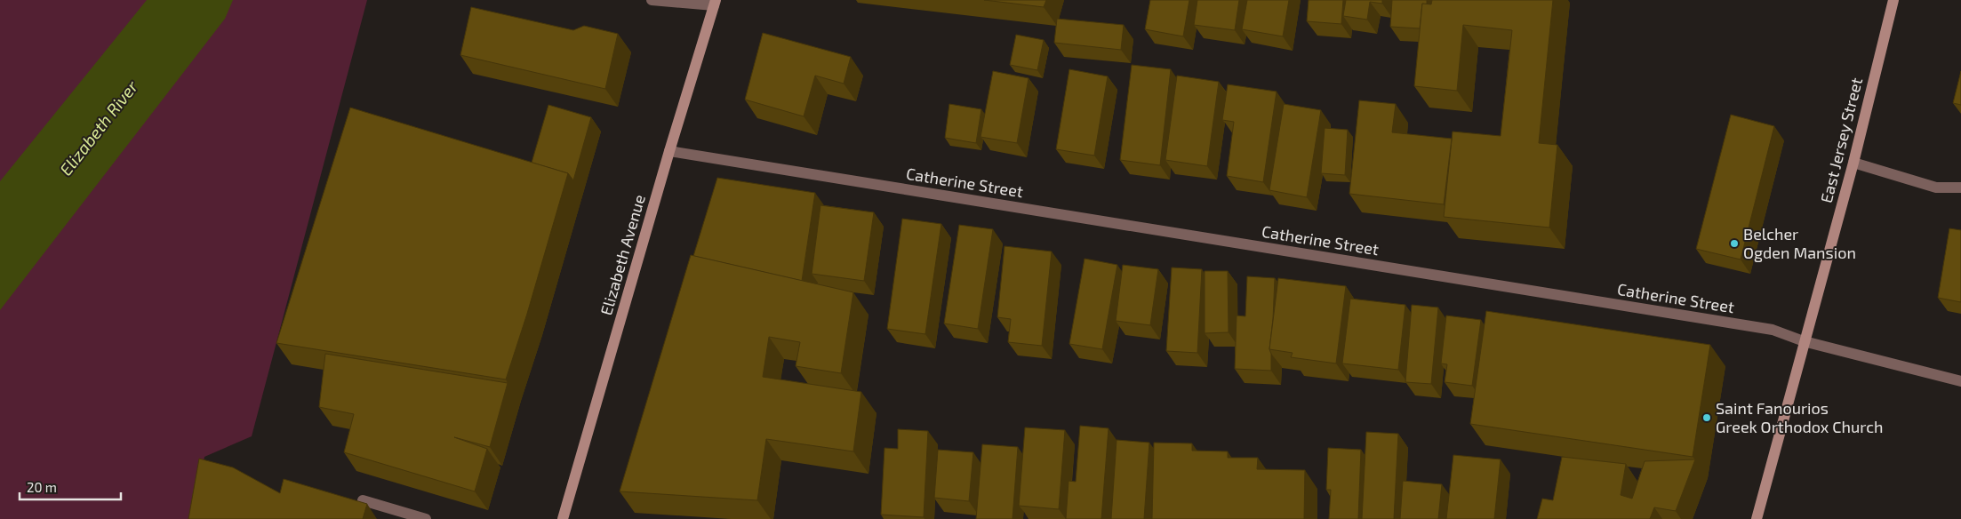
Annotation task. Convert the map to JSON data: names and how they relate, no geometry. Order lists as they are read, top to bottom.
{
  "streets": {
    "street": ["East Jersey Street", "Catherine Street", "Elizabeth Avenue"]
  },
  "crossings": [
    ["East Jersey Street", "Catherine Street"],
    ["Catherine Street", "Elizabeth Avenue"]
  ],
  "water": ["Elizabeth River"],
  "places": ["Belcher Ogden Mansion", "Saint Fanourios Greek Orthodox Church"],
  "scale_bar": "20 m"
}
